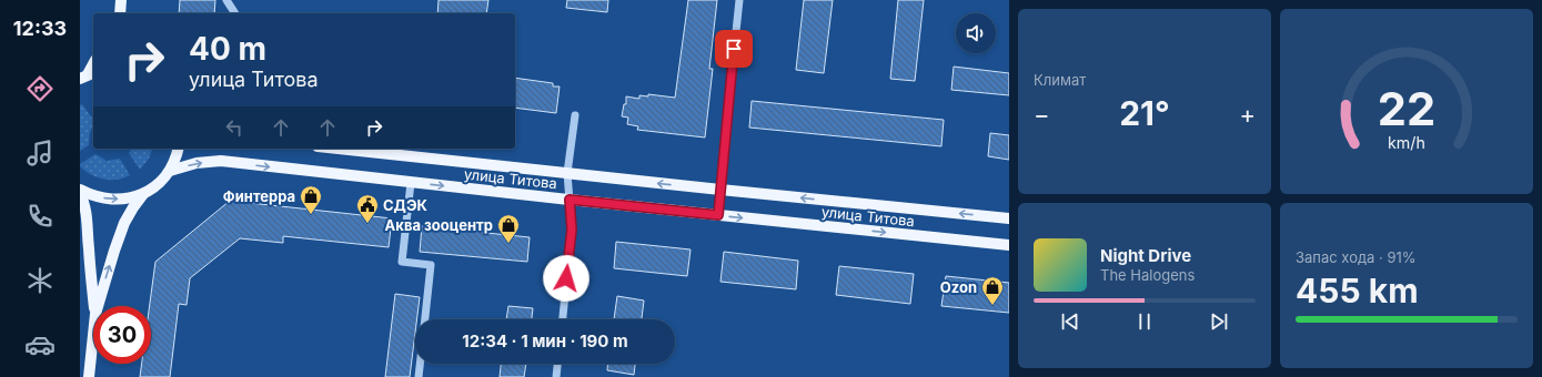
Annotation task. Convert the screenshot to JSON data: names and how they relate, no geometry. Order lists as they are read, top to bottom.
{
  "streets": {
    "main road": ["улица Титова"]
  },
  "places": {
    "shop": ["Финтерра", "Аква зооцентр", "Ozon"],
    "public building": ["СДЭК"]
  },
  "page": {
    "tabs": "12:33",
    "tile": [
      "Климат",
      ["Запас хода · 91%", "455 km"]
    ],
    "turn": ["40 m", "улица Титова"],
    "heat": ["−", "21°", "+"],
    "song": ["Night Drive", "The Halogens"],
    "limit": "30",
    "trip": "12:34 · 1 мин · 190 m",
    "gauge": ["22", "km/h"]
  }
}
